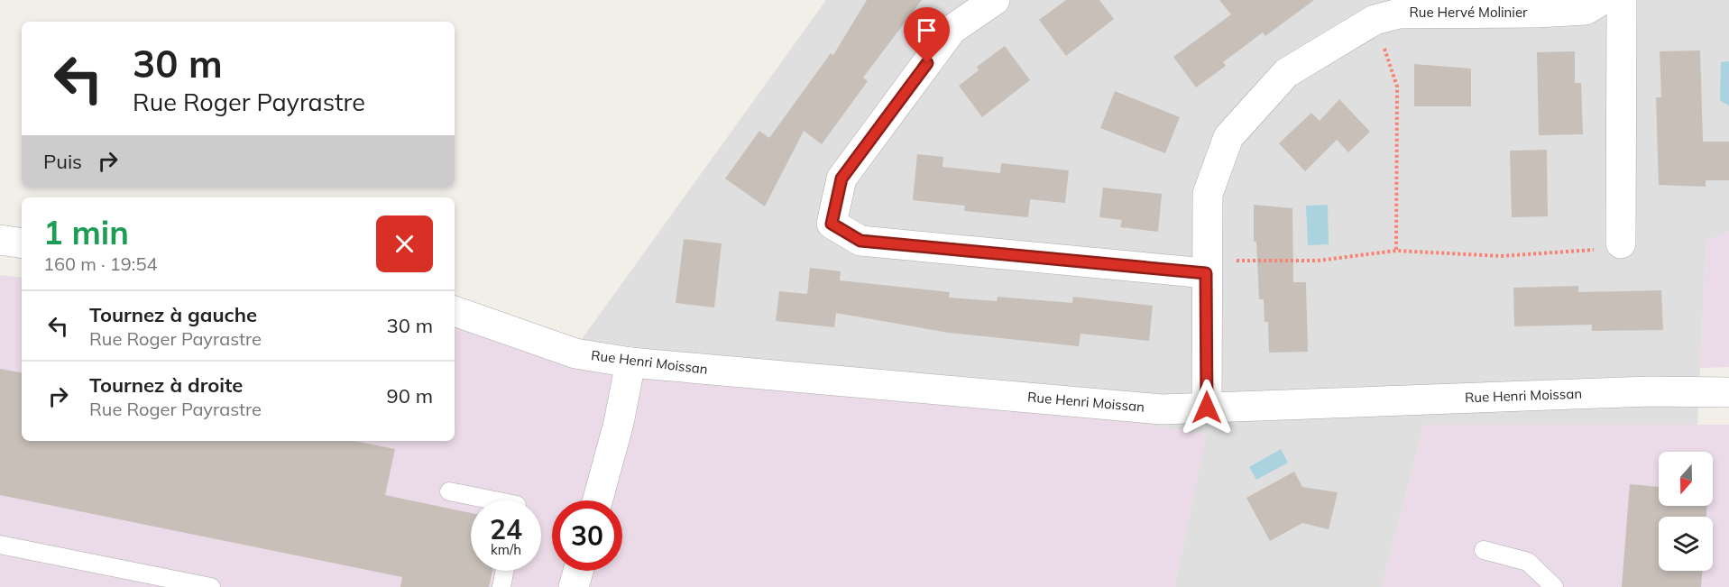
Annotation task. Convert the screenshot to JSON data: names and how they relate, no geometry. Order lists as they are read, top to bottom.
{
  "streets": {
    "street": ["Rue Hervé Molinier", "Rue Henri Moissan"]
  },
  "north": "bottom",
  "page": {
    "turn": ["30 m", "Rue Roger Payrastre"],
    "then": "Puis",
    "heading": ["1 min", "160 m · 19:54"],
    "list": [
      {
        "name": "Tournez à gauche",
        "note": "Rue Roger Payrastre",
        "value": "30 m"
      },
      {
        "name": "Tournez à droite",
        "note": "Rue Roger Payrastre",
        "value": "90 m"
      }
    ],
    "speed": "24 km/h",
    "limit": "30"
  }
}
